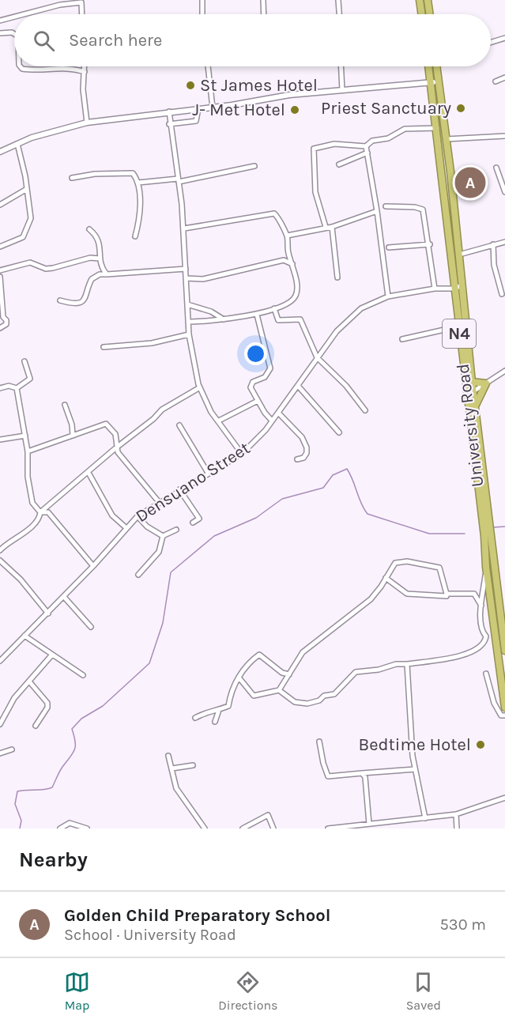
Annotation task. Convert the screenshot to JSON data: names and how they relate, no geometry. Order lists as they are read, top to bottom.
{
  "streets": {
    "highway": ["N4", "University Road"],
    "street": ["Densuano Street"]
  },
  "crossings": [
    ["University Road", "Densuano Street"]
  ],
  "places": [
    "St James Hotel",
    "Priest Sanctuary",
    "J- Met Hotel",
    "Bedtime Hotel"
  ],
  "page": {
    "search": "Search here",
    "pins": "A",
    "heading": "Nearby",
    "list": [
      {
        "mark": "A",
        "name": "Golden Child Preparatory School",
        "note": "School · University Road",
        "value": "530 m"
      }
    ],
    "nav": ["Map", "Directions", "Saved"]
  }
}
